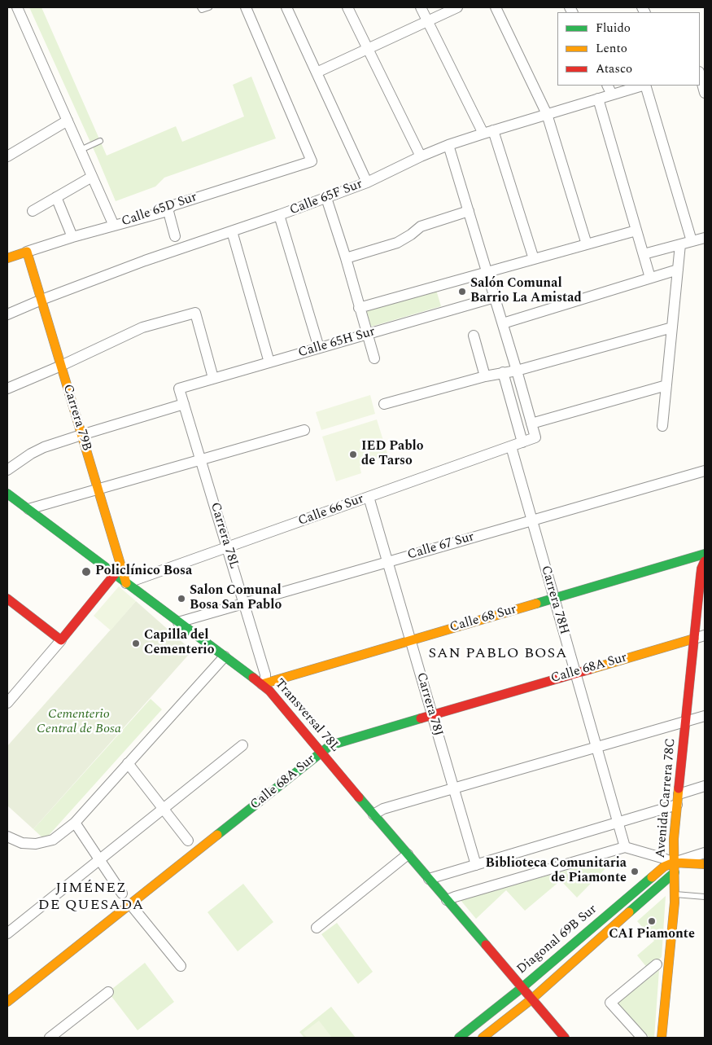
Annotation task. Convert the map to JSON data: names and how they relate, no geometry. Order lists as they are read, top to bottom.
{
  "streets": {
    "street": [
      "Calle 65F Sur",
      "Calle 65D Sur",
      "Calle 65H Sur",
      "Carrera 79B",
      "Calle 66 Sur",
      "Carrera 78L",
      "Calle 67 Sur",
      "Carrera 78H",
      "Calle 68 Sur",
      "Calle 68A Sur",
      "Carrera 78J",
      "Transversal 78L",
      "Avenida Carrera 78C",
      "Diagonal 69B Sur"
    ]
  },
  "crossings": [
    ["Calle 65F Sur", "Carrera 79B"],
    ["Calle 65D Sur", "Carrera 79B"],
    ["Calle 65H Sur", "Carrera 78L"],
    ["Carrera 79B", "Calle 66 Sur"],
    ["Carrera 79B", "Transversal 78L"],
    ["Calle 66 Sur", "Carrera 78L"],
    ["Calle 66 Sur", "Carrera 78H"],
    ["Calle 66 Sur", "Carrera 78J"],
    ["Calle 66 Sur", "Transversal 78L"],
    ["Carrera 78L", "Calle 67 Sur"],
    ["Carrera 78L", "Calle 68 Sur"],
    ["Carrera 78L", "Transversal 78L"],
    ["Calle 67 Sur", "Carrera 78H"],
    ["Calle 67 Sur", "Carrera 78J"],
    ["Calle 67 Sur", "Transversal 78L"],
    ["Carrera 78H", "Calle 68 Sur"],
    ["Carrera 78H", "Calle 68A Sur"],
    ["Calle 68 Sur", "Carrera 78J"],
    ["Calle 68 Sur", "Transversal 78L"],
    ["Calle 68A Sur", "Carrera 78J"],
    ["Calle 68A Sur", "Transversal 78L"],
    ["Calle 68A Sur", "Avenida Carrera 78C"],
    ["Transversal 78L", "Diagonal 69B Sur"],
    ["Avenida Carrera 78C", "Diagonal 69B Sur"]
  ],
  "districts": ["SAN PABLO BOSA", "JIMÉNEZ DE QUESADA"],
  "parks": ["Cementerio Central de Bosa"],
  "places": [
    "Salón Comunal Barrio La Amistad",
    "IED Pablo de Tarso",
    "Policlínico Bosa",
    "Salon Comunal Bosa San Pablo",
    "Capilla del Cementerio",
    "Biblioteca Comunitaria de Piamonte",
    "CAI Piamonte"
  ],
  "legend": ["Fluido", "Lento", "Atasco"]
}
